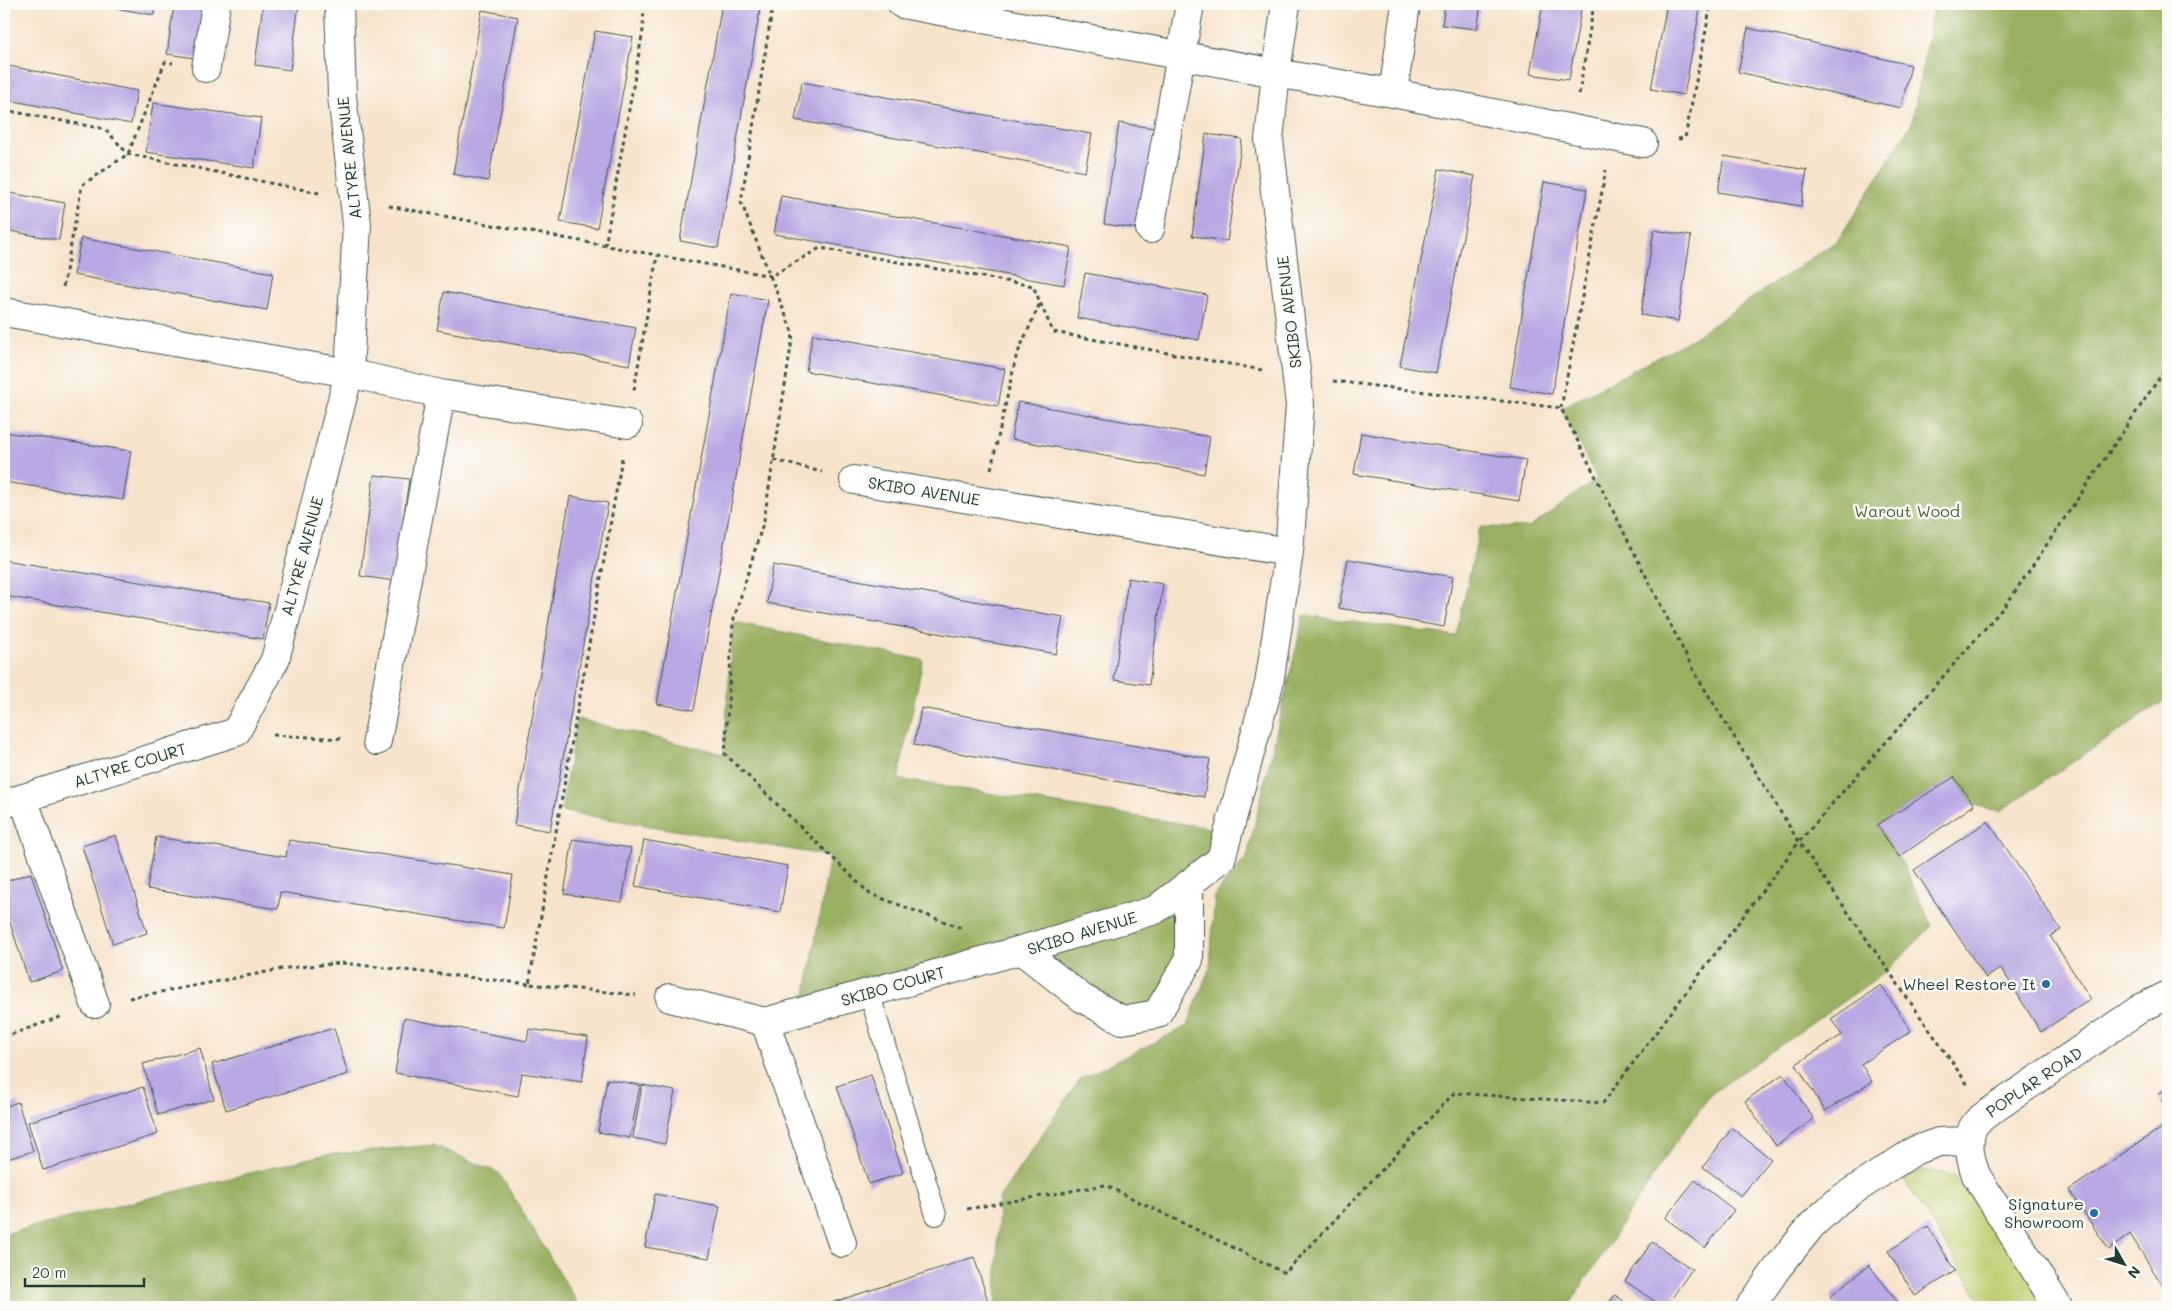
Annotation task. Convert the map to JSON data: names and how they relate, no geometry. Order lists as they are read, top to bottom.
{
  "streets": {
    "street": [
      "ALTYRE AVENUE",
      "SKIBO AVENUE",
      "ALTYRE COURT",
      "SKIBO COURT",
      "POPLAR ROAD"
    ]
  },
  "crossings": [
    ["ALTYRE AVENUE", "ALTYRE COURT"],
    ["SKIBO AVENUE", "SKIBO COURT"]
  ],
  "parks": ["Warout Wood"],
  "places": ["Wheel Restore It", "Signature Showroom"],
  "scale_bar": "20 m",
  "north": "bottom right"
}
